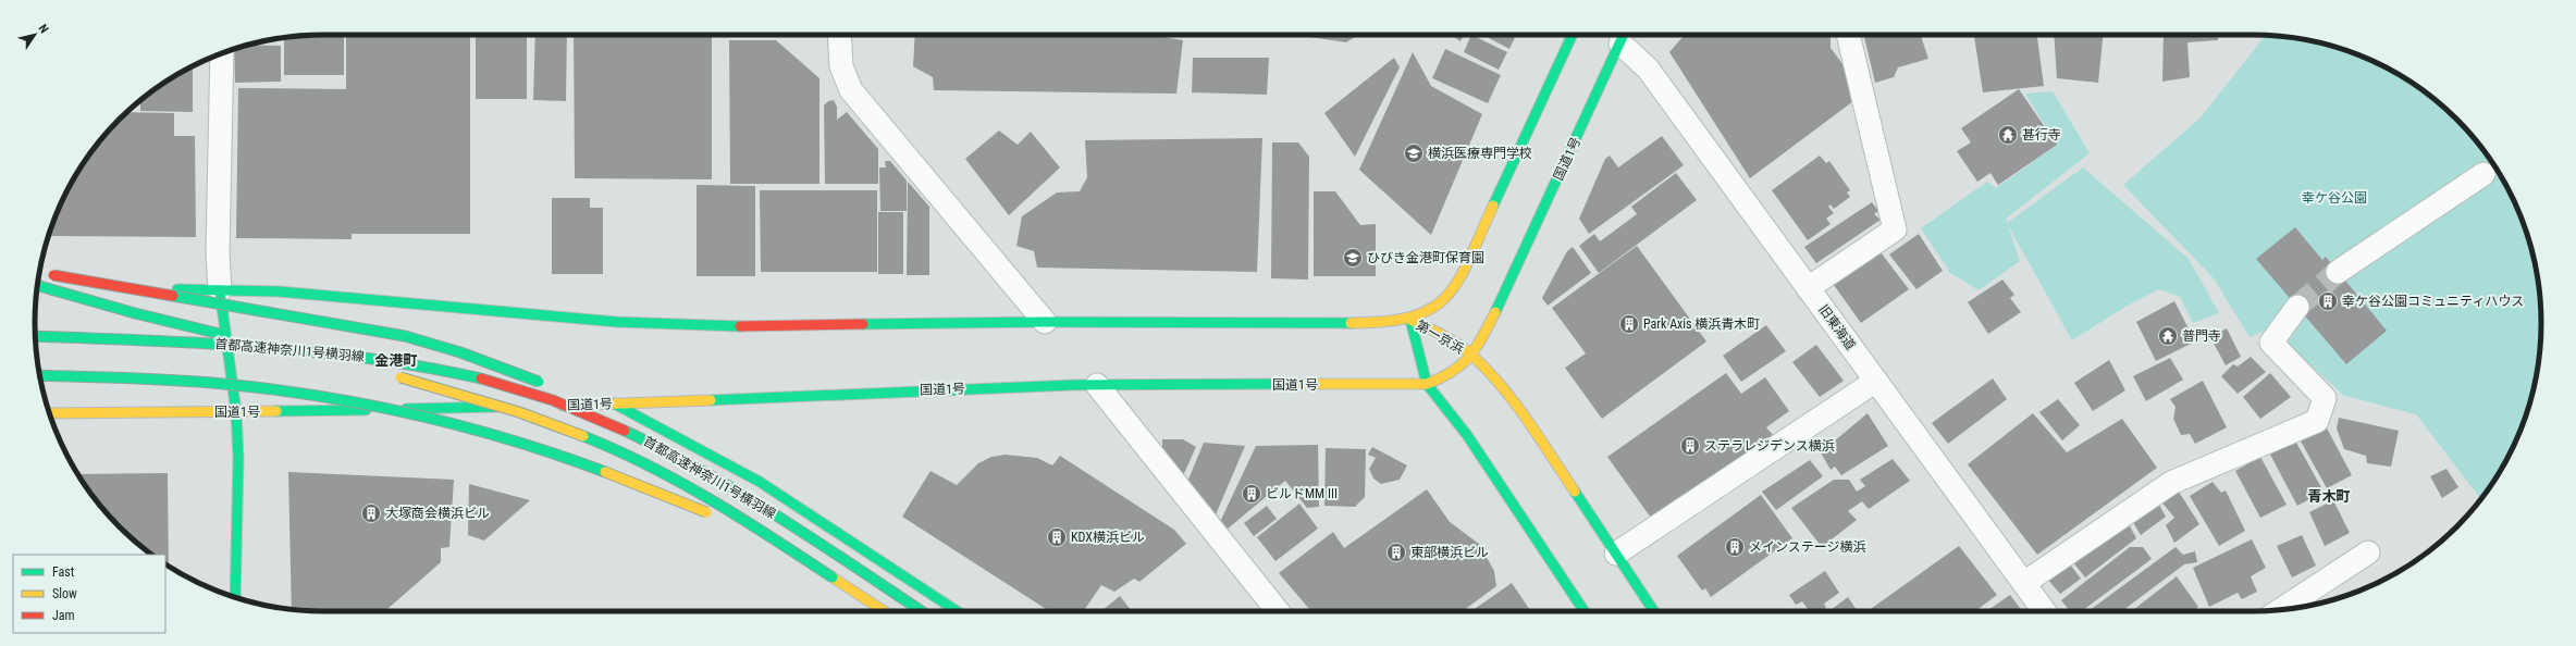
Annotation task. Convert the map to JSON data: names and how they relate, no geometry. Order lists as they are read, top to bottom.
{
  "streets": {
    "main road": ["国道1号", "第一京浜", "首都高速神奈川1号横羽線"],
    "street": ["旧東海道"]
  },
  "crossings": [
    ["国道1号", "旧東海道"],
    ["国道1号", "第一京浜"]
  ],
  "districts": ["金港町", "青木町"],
  "parks": ["幸ケ谷公園"],
  "places": {
    "temple": ["甚行寺", "普門寺"],
    "school or university": ["横浜医療専門学校", "ひびき金港町保育園"],
    "building": [
      "幸ケ谷公園コミュニティハウス",
      "Park Axis 横浜青木町",
      "ステラレジデンス横浜",
      "ビルドMM III",
      "大塚商会横浜ビル",
      "KDX横浜ビル",
      "メインステージ横浜",
      "東部横浜ビル"
    ]
  },
  "legend": ["Fast", "Slow", "Jam"],
  "north": "top right"
}
